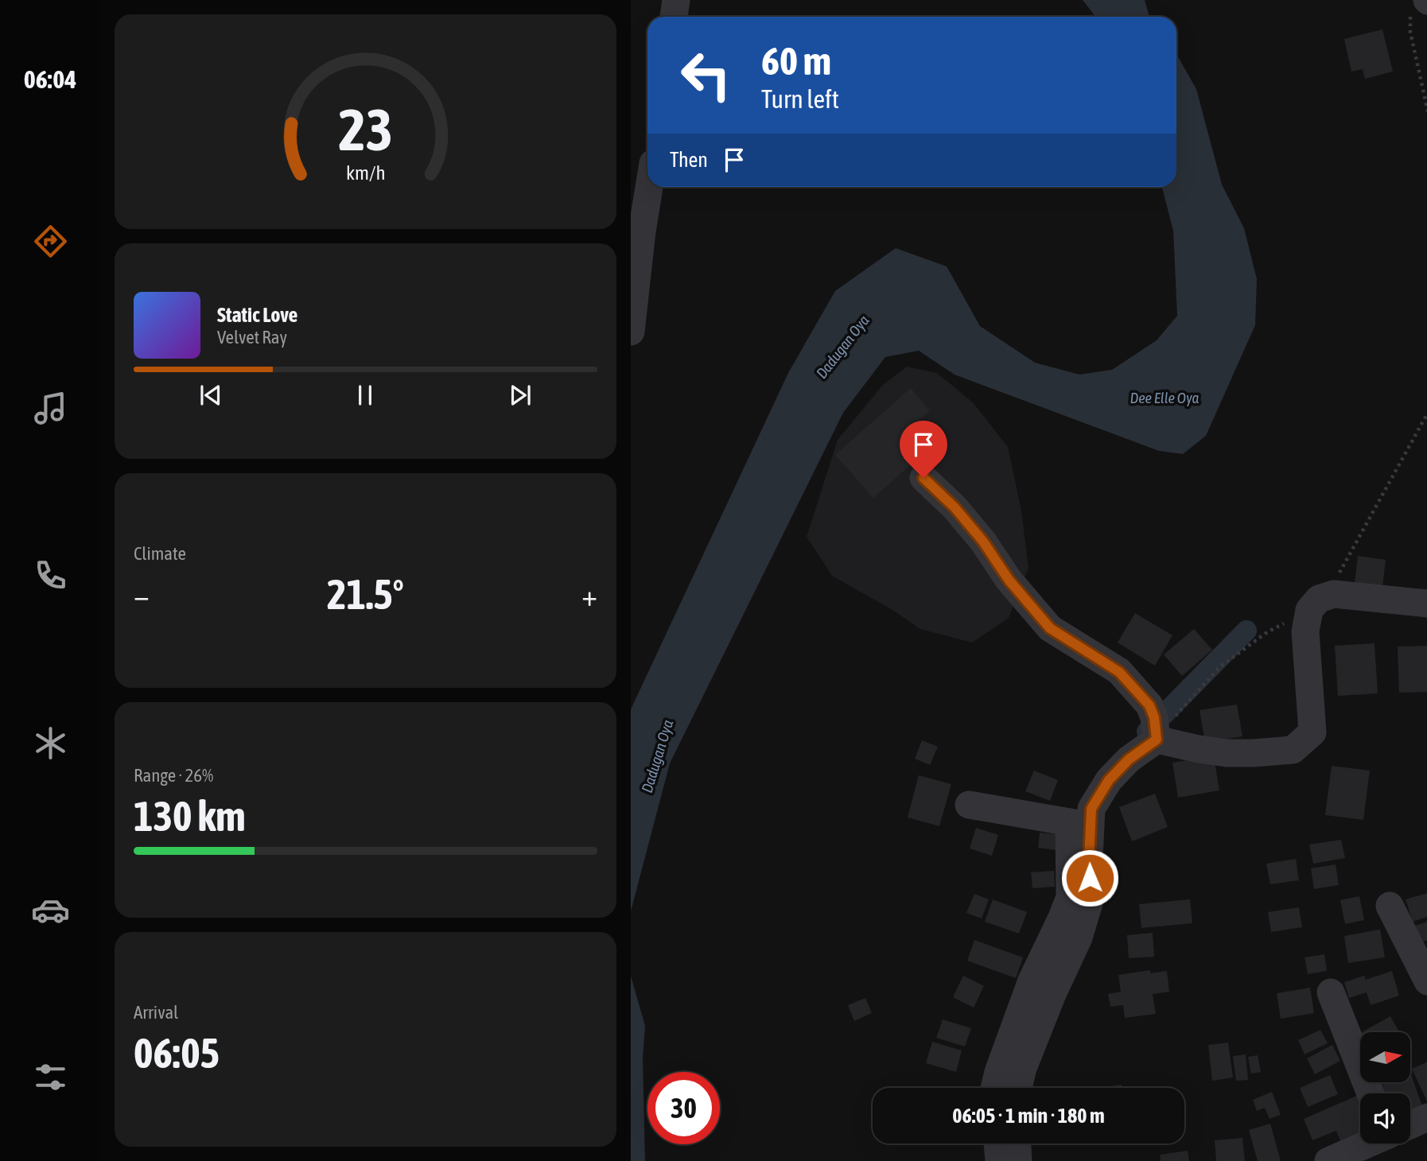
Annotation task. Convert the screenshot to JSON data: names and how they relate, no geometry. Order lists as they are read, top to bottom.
{
  "water": ["Dadugan Oya", "Dee Elle Oya"],
  "north": "right",
  "page": {
    "tabs": "06:04",
    "turn": ["60 m", "Turn left"],
    "then": "Then",
    "song": ["Static Love", "Velvet Ray"],
    "tile": [
      "Climate",
      ["Range · 26%", "130 km"],
      ["Arrival", "06:05"]
    ],
    "heat": ["−", "21.5°", "+"],
    "limit": "30",
    "trip": "06:05 · 1 min · 180 m",
    "gauge": ["23", "km/h"]
  }
}
